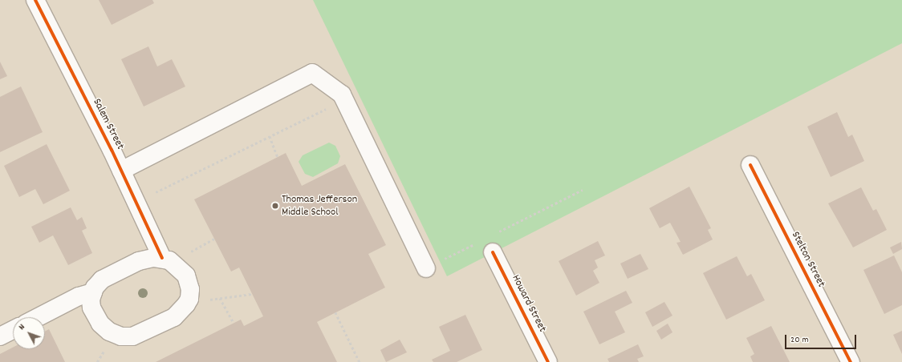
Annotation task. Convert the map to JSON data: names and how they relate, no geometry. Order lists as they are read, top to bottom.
{
  "streets": {
    "street": ["Salem Street", "Stelton Street", "Howard Street"]
  },
  "places": ["Thomas Jefferson Middle School"],
  "scale_bar": "20 m",
  "north": "top left"
}
